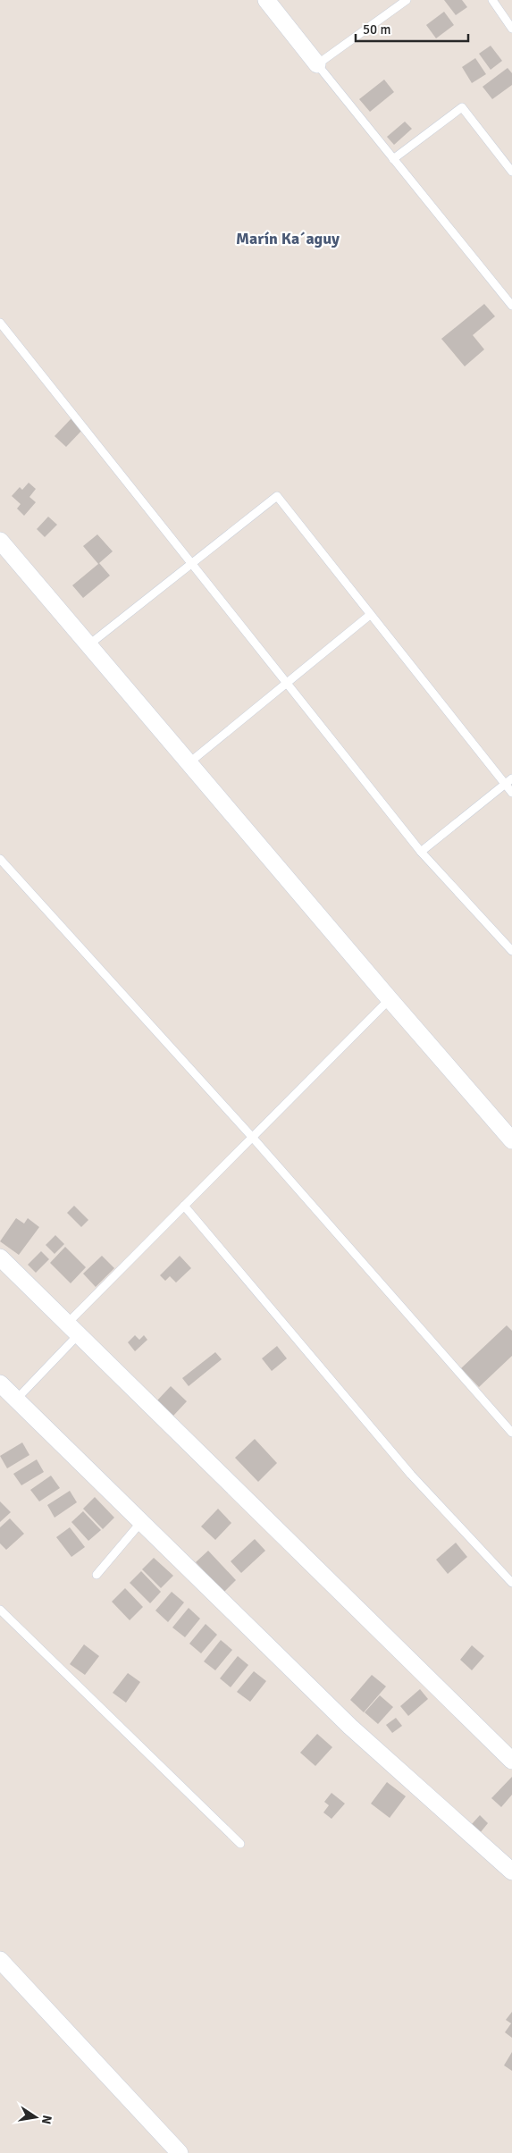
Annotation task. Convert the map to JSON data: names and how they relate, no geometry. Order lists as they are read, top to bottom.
{
  "districts": ["Marín Ka´aguy"],
  "scale_bar": "50 m",
  "north": "right"
}
